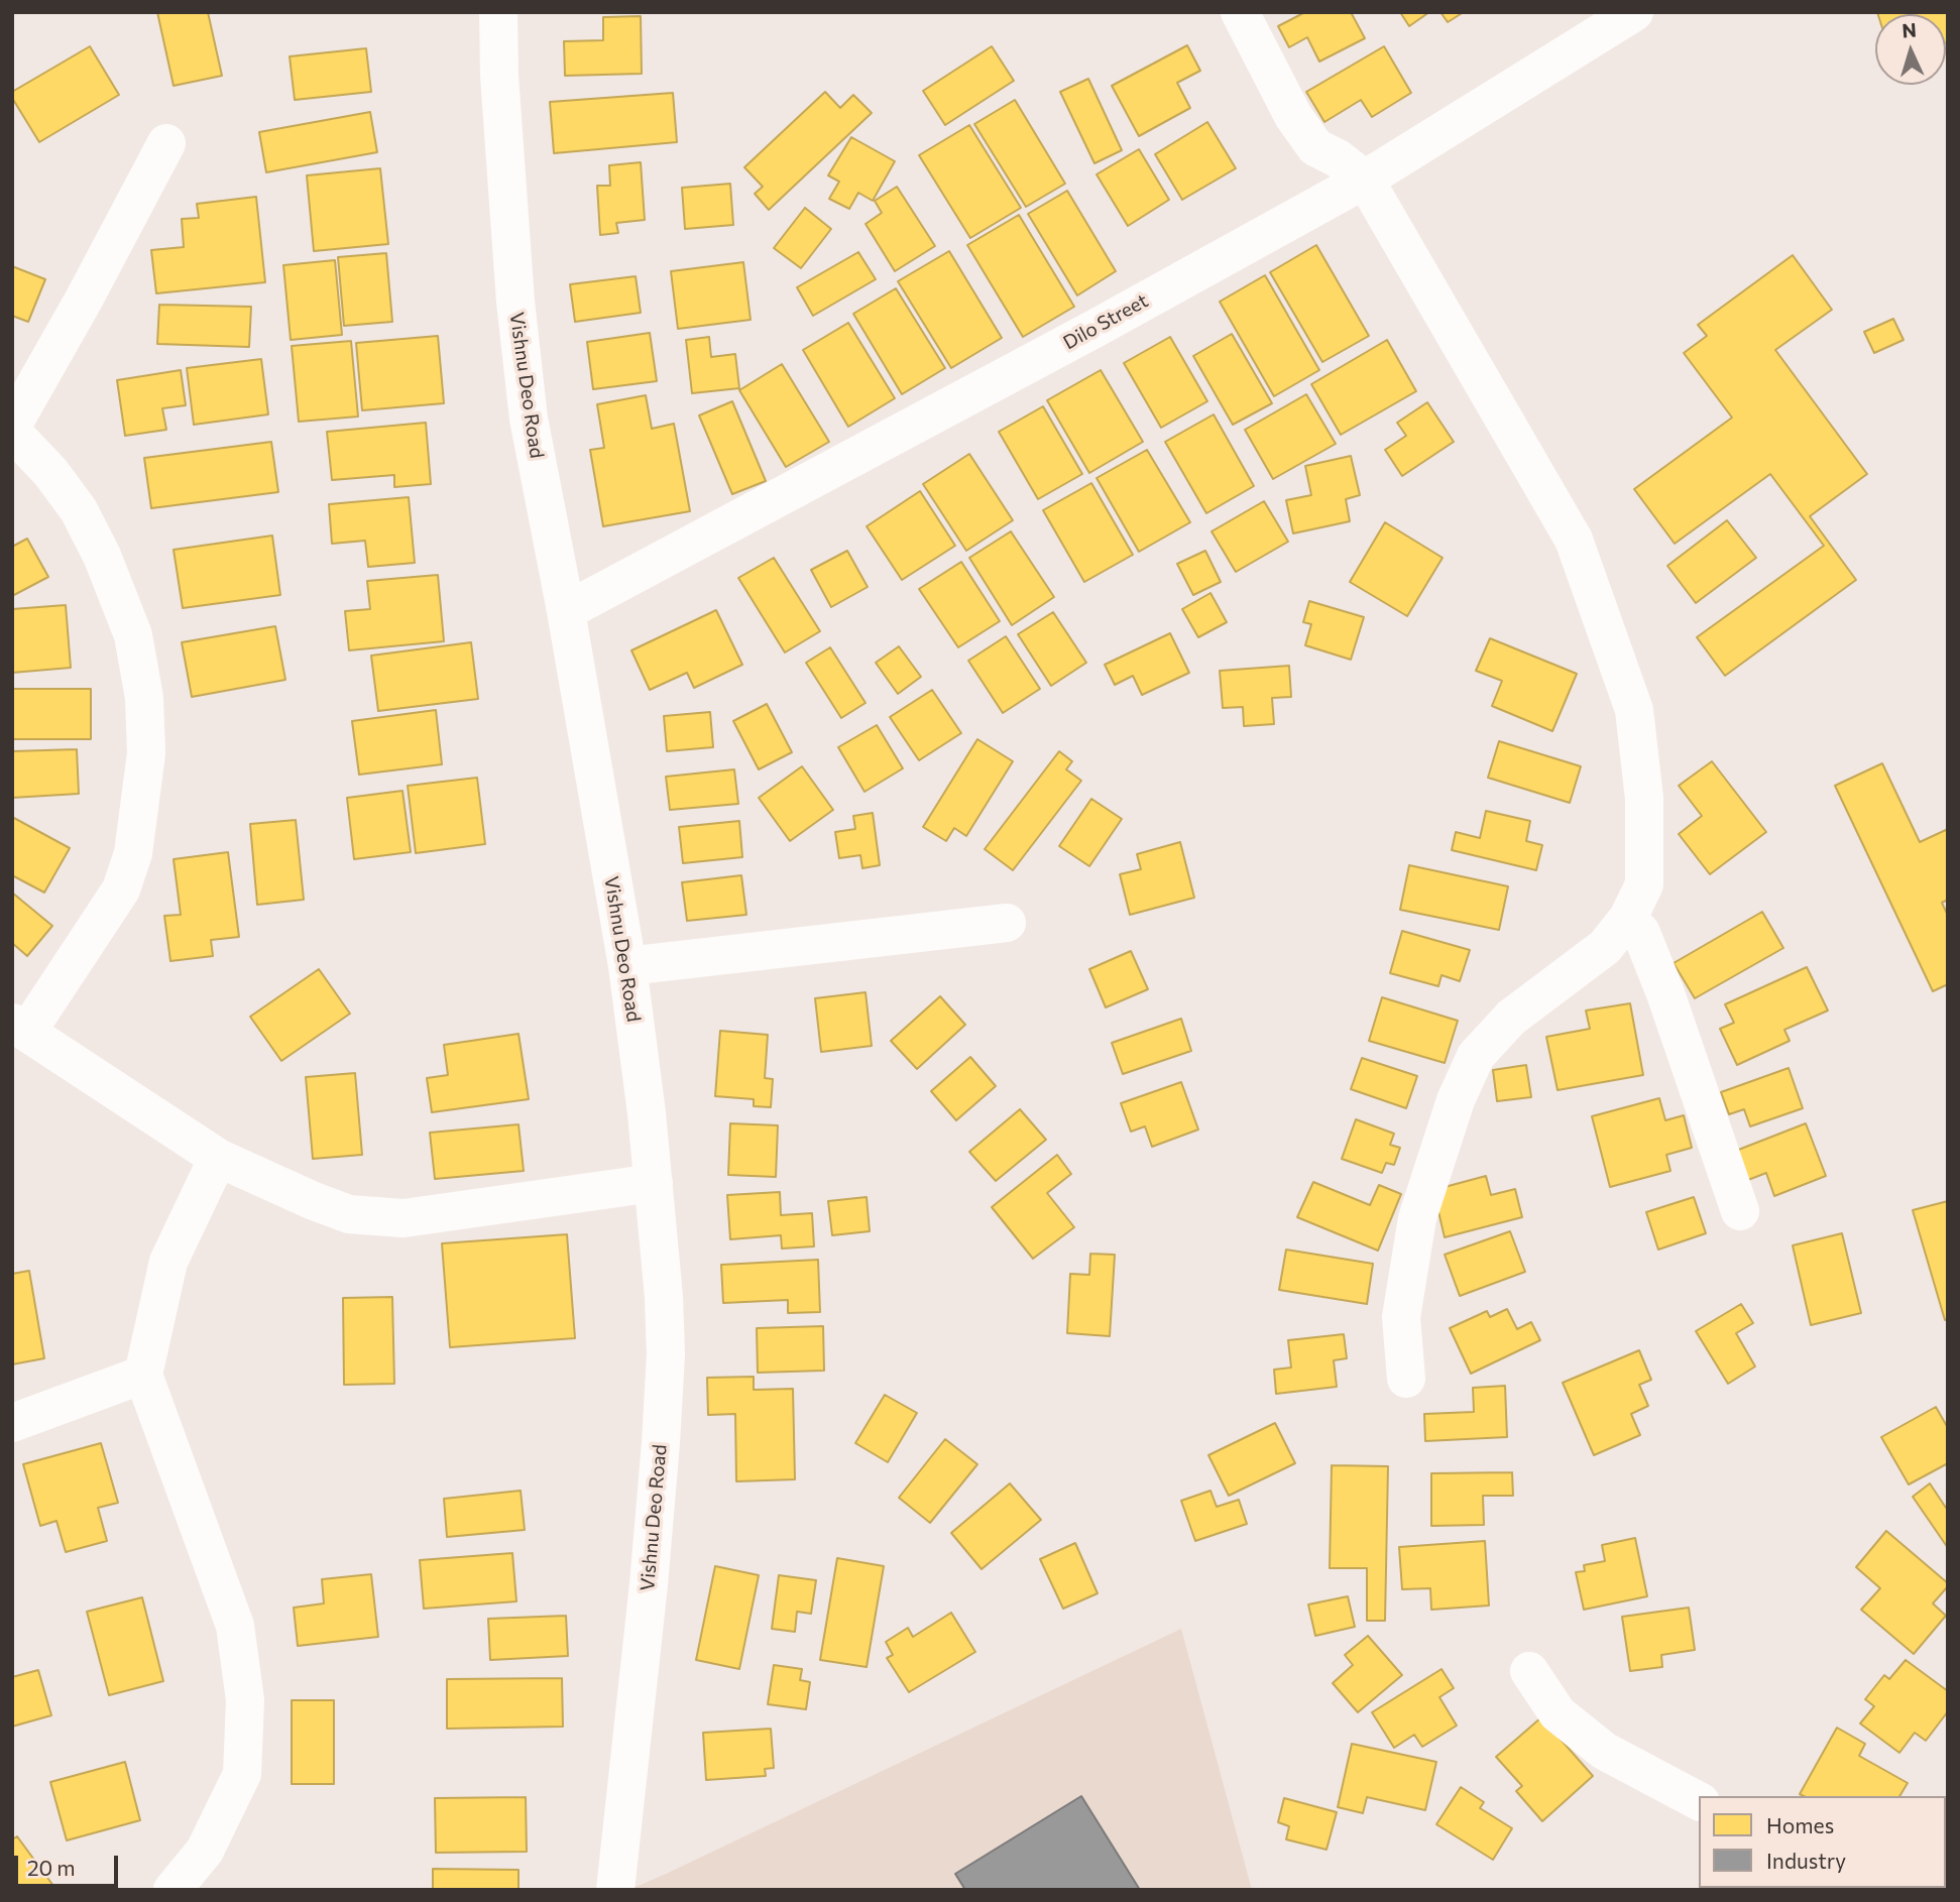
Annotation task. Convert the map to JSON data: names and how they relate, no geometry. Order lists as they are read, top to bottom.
{
  "streets": {
    "street": ["Dilo Street", "Vishnu Deo Road"]
  },
  "crossings": [
    ["Dilo Street", "Vishnu Deo Road"]
  ],
  "legend": ["Homes", "Industry"],
  "scale_bar": "20 m",
  "north": "top"
}
